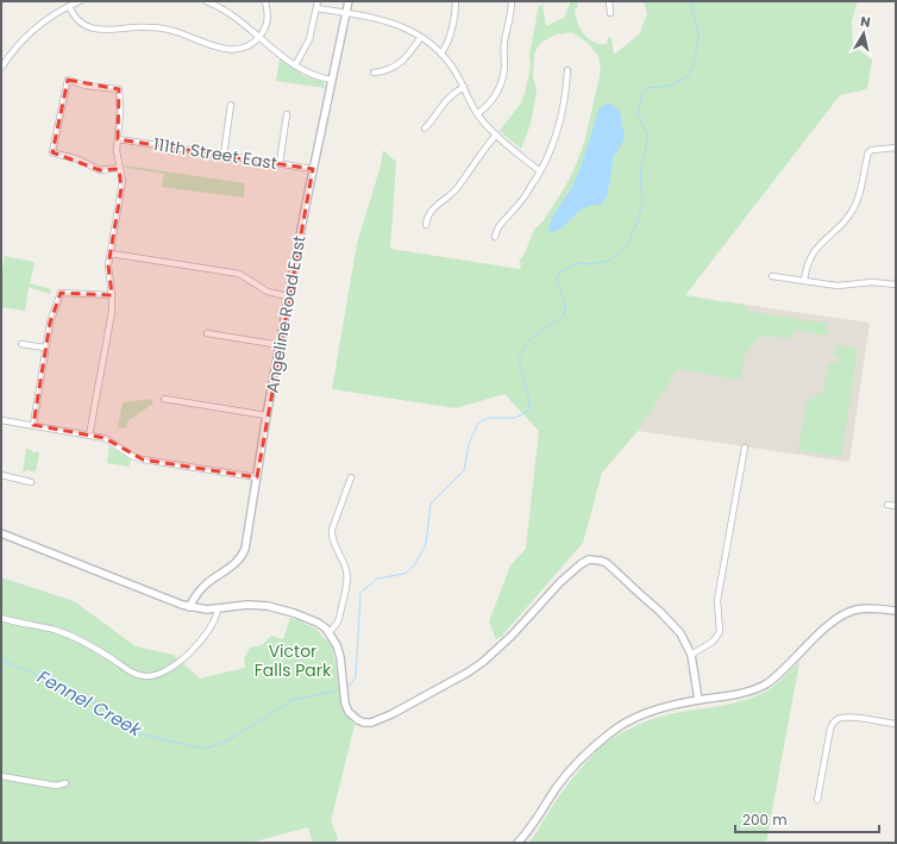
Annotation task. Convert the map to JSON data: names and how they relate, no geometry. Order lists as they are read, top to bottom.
{
  "streets": {
    "street": ["111th Street East", "Angeline Road East"]
  },
  "crossings": [
    ["111th Street East", "Angeline Road East"]
  ],
  "water": ["Fennel Creek"],
  "parks": ["Victor Falls Park"],
  "scale_bar": "200 m",
  "north": "top"
}
